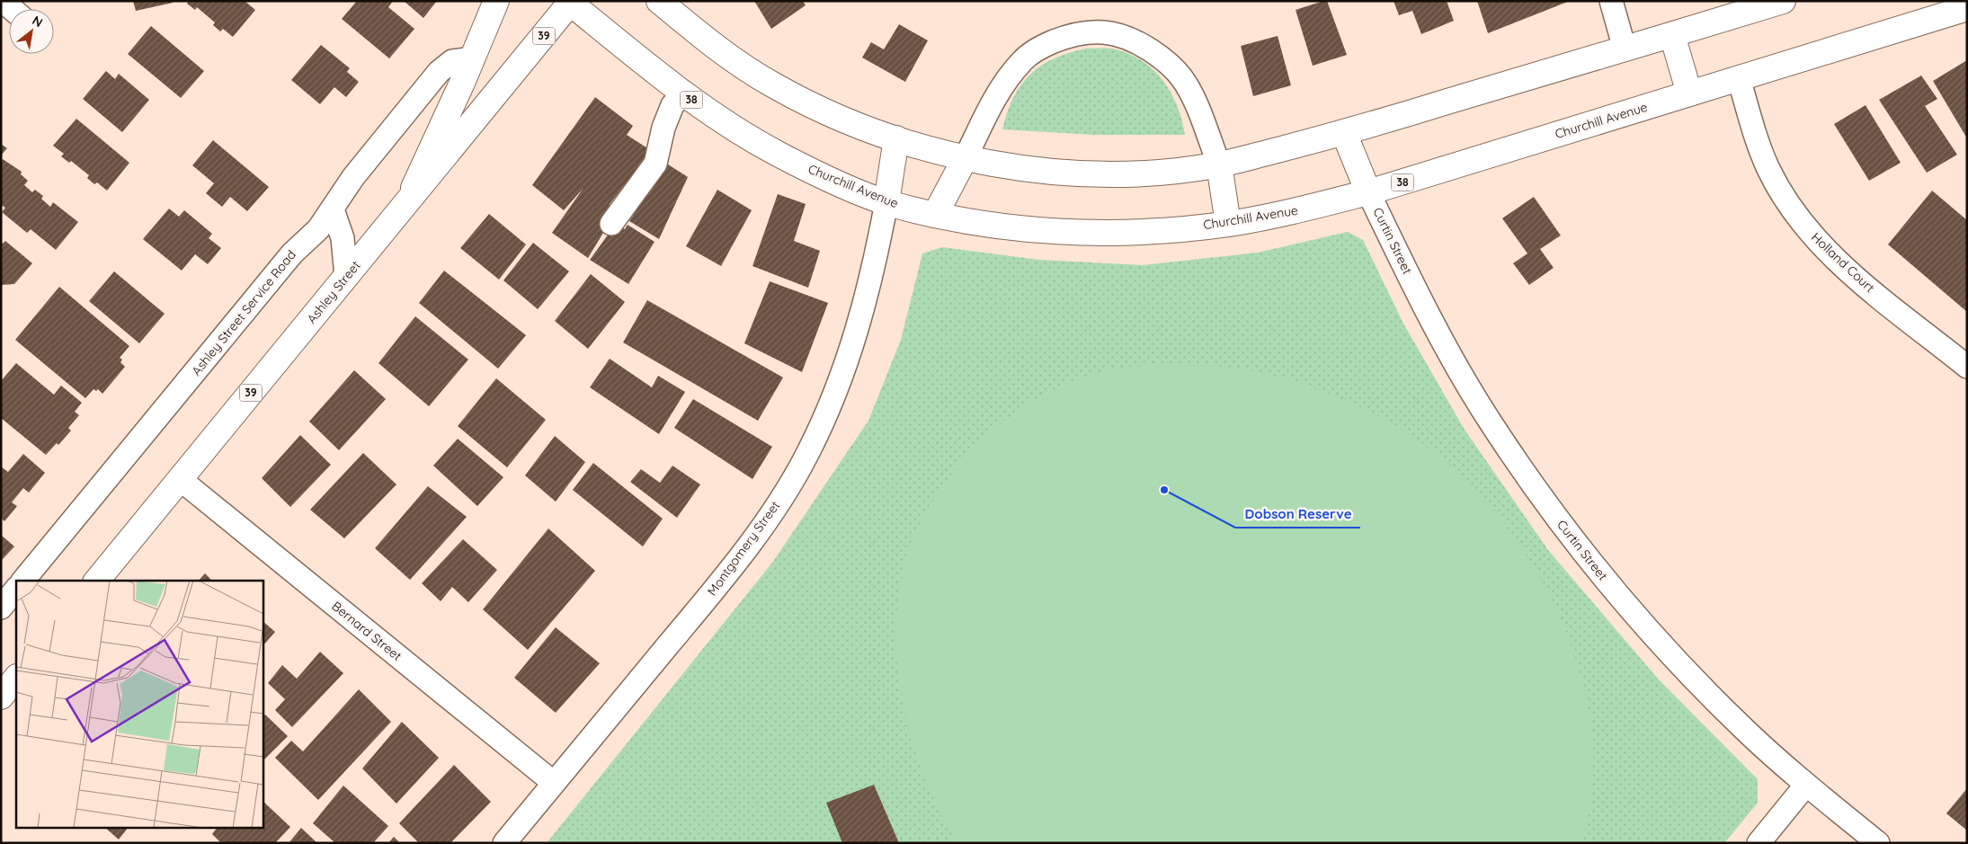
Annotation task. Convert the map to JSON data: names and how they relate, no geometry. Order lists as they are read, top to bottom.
{
  "streets": {
    "main road": [
      "39",
      "38",
      "Churchill Avenue",
      "Ashley Street"
    ],
    "street": [
      "Curtin Street",
      "Holland Court",
      "Ashley Street Service Road",
      "Montgomery Street",
      "Bernard Street"
    ]
  },
  "crossings": [
    ["Churchill Avenue", "Curtin Street"],
    ["Churchill Avenue", "Holland Court"],
    ["Churchill Avenue", "Ashley Street"],
    ["Churchill Avenue", "Montgomery Street"],
    ["Ashley Street", "Bernard Street"],
    ["Montgomery Street", "Bernard Street"]
  ],
  "places": ["Dobson Reserve"],
  "north": "top right"
}
